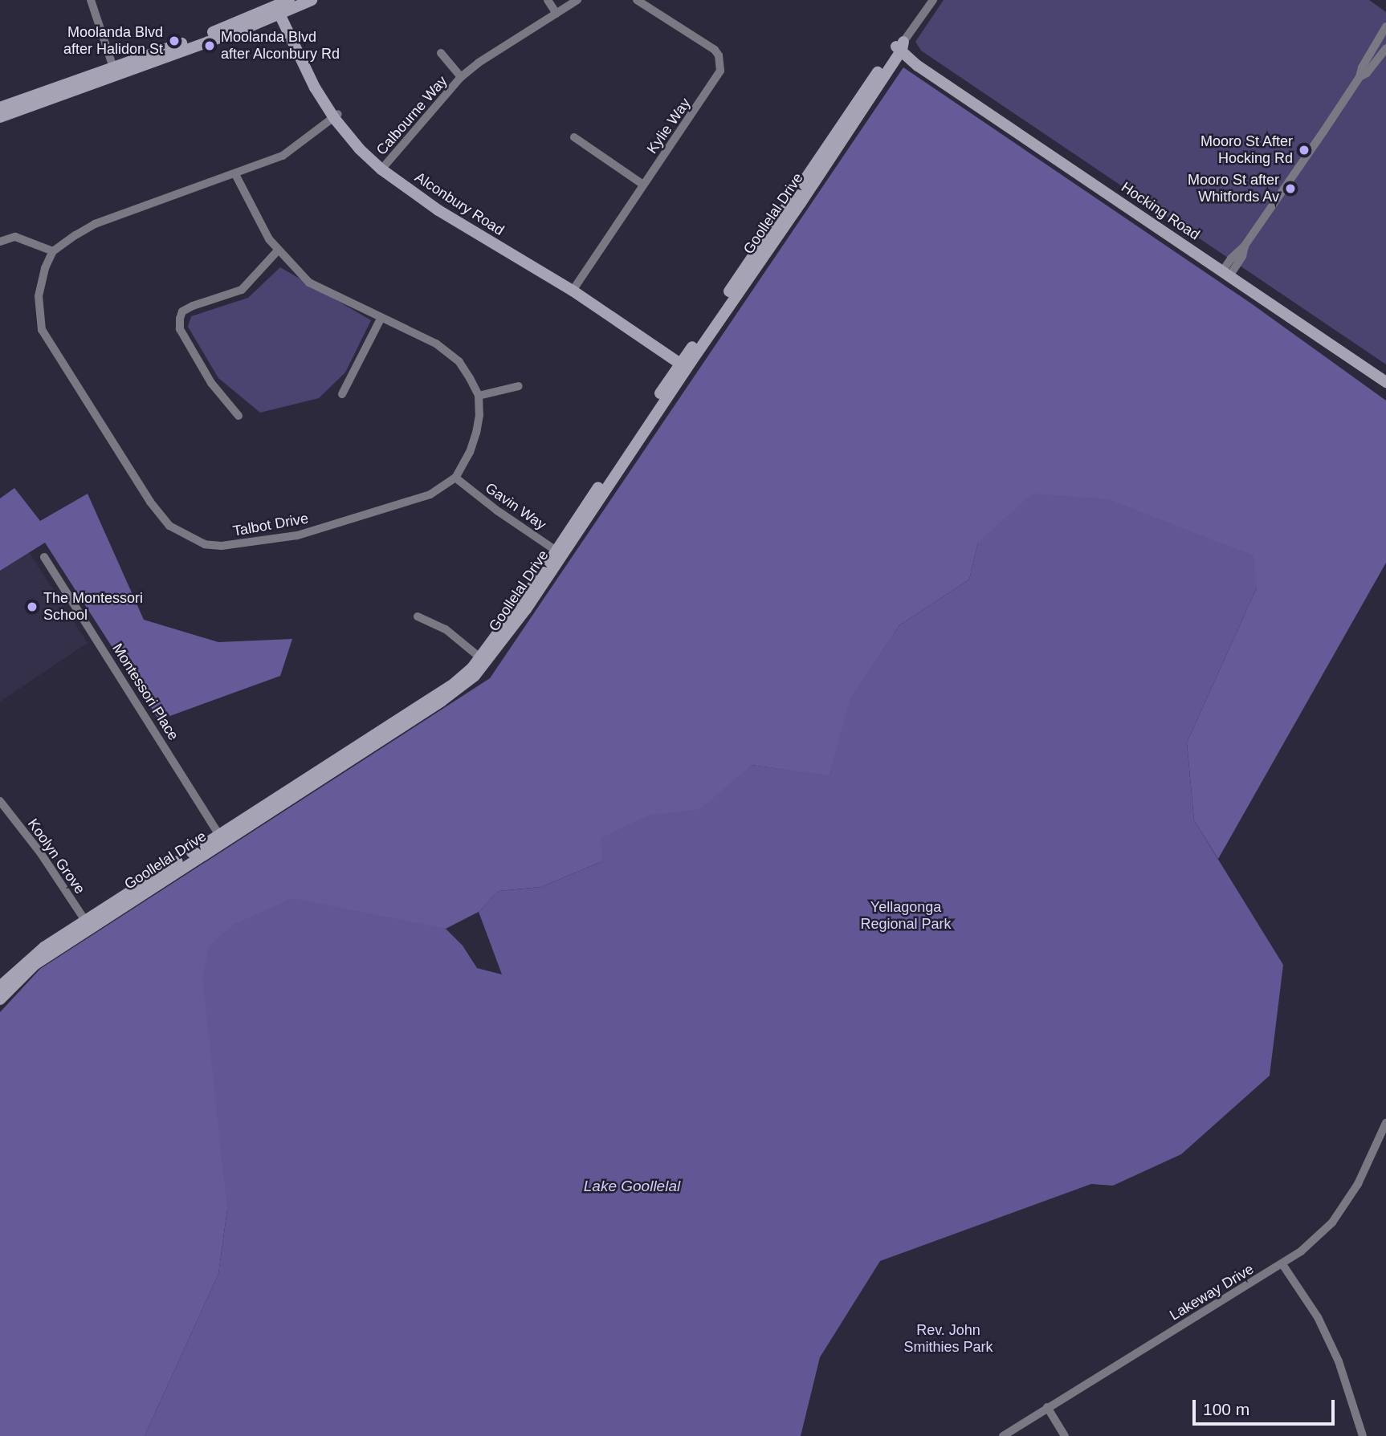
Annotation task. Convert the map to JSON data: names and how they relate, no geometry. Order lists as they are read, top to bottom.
{
  "streets": {
    "street": [
      "Calbourne Way",
      "Kylie Way",
      "Alconbury Road",
      "Hocking Road",
      "Goollelal Drive",
      "Gavin Way",
      "Talbot Drive",
      "Montessori Place",
      "Koolyn Grove",
      "Lakeway Drive"
    ]
  },
  "crossings": [
    ["Calbourne Way", "Alconbury Road"],
    ["Kylie Way", "Alconbury Road"],
    ["Alconbury Road", "Goollelal Drive"],
    ["Hocking Road", "Goollelal Drive"],
    ["Goollelal Drive", "Gavin Way"],
    ["Goollelal Drive", "Montessori Place"],
    ["Goollelal Drive", "Koolyn Grove"],
    ["Gavin Way", "Talbot Drive"]
  ],
  "water": ["Lake Goollelal"],
  "parks": ["Yellagonga Regional Park", "Rev. John Smithies Park"],
  "places": [
    "Moolanda Blvd after Halidon St",
    "Moolanda Blvd after Alconbury Rd",
    "Mooro St After Hocking Rd",
    "Mooro St after Whitfords Av",
    "The Montessori School"
  ],
  "scale_bar": "100 m"
}
